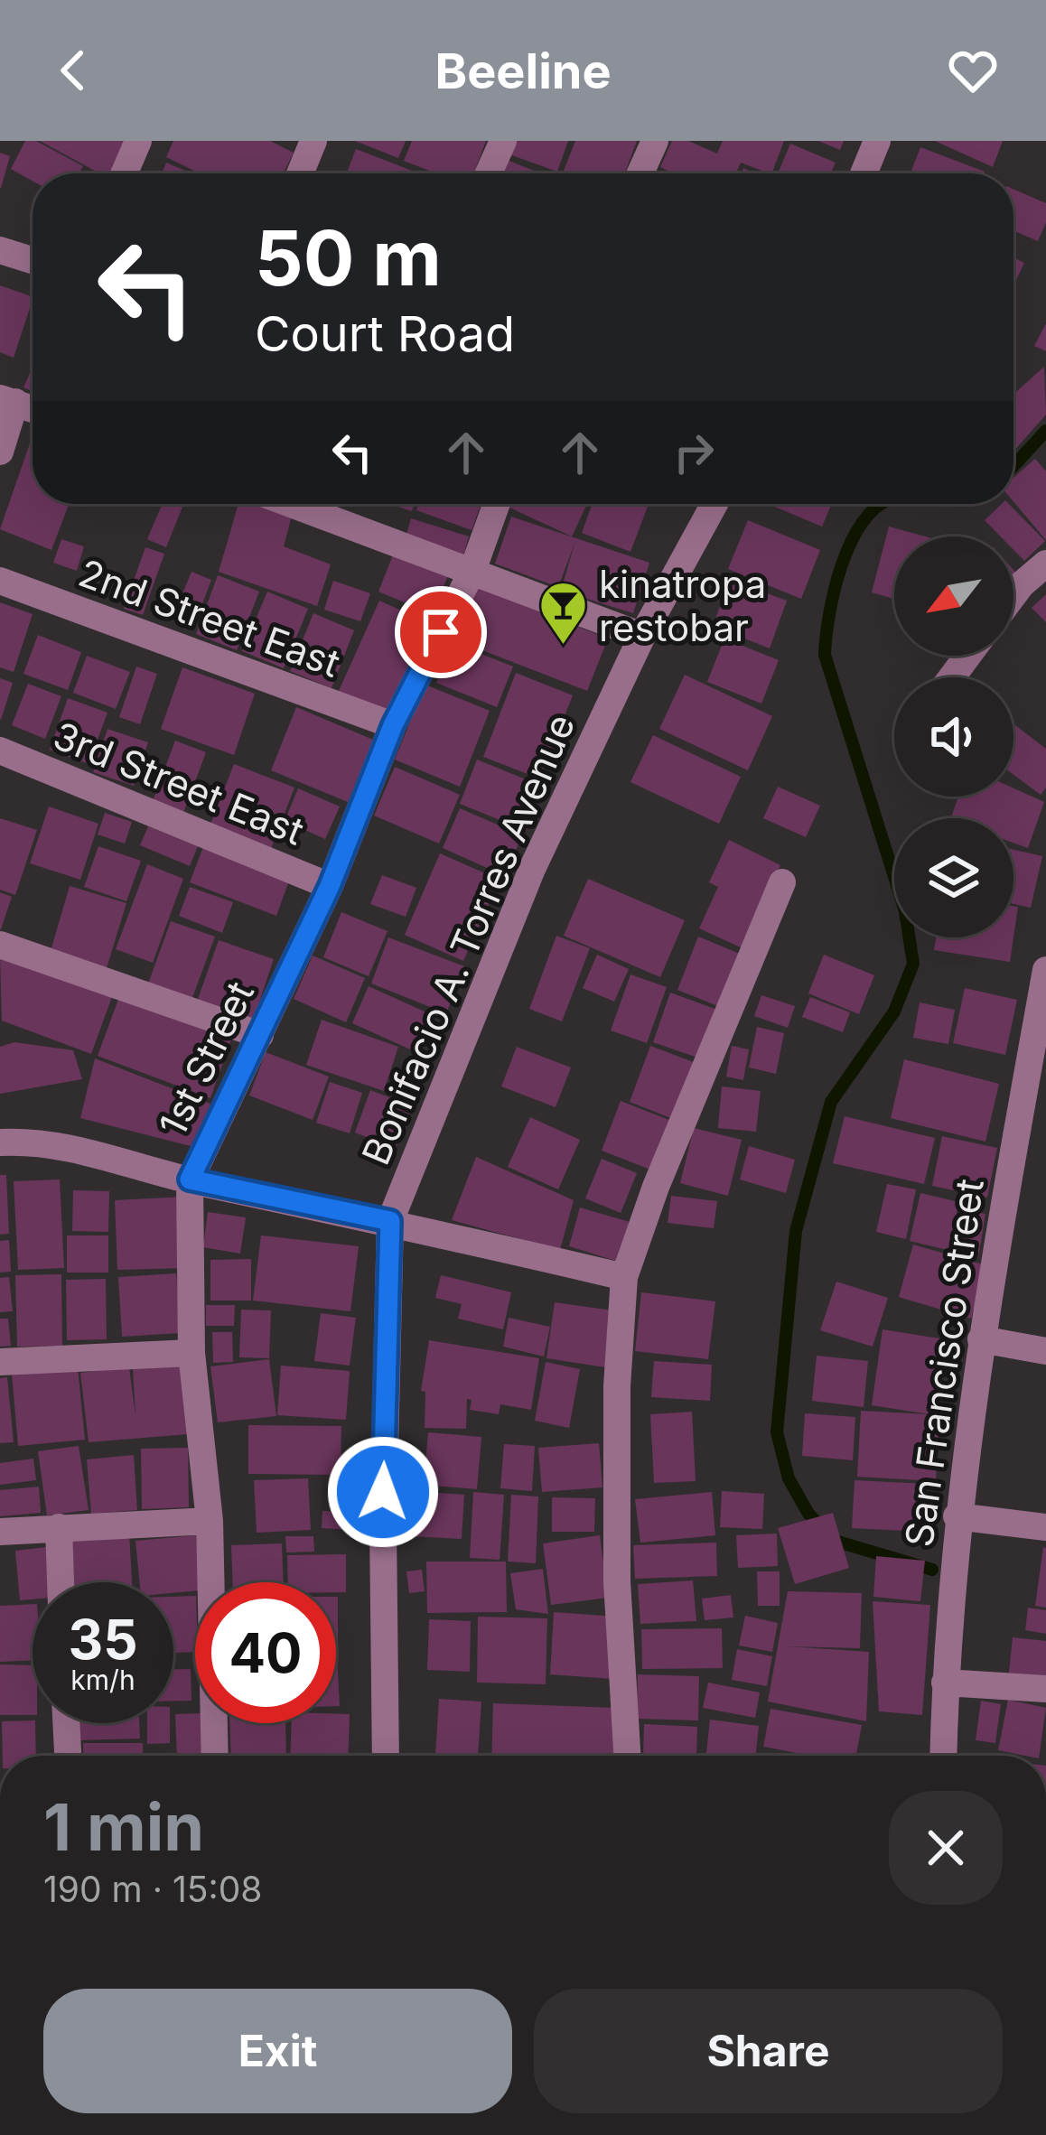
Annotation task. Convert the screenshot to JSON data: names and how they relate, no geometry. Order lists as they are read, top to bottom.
{
  "streets": {
    "street": [
      "2nd Street East",
      "3rd Street East",
      "Bonifacio A. Torres Avenue",
      "1st Street",
      "San Francisco Street"
    ]
  },
  "crossings": [
    ["2nd Street East", "1st Street"],
    ["3rd Street East", "1st Street"]
  ],
  "places": {
    "bar": ["kinatropa restobar"]
  },
  "north": "bottom left",
  "page": {
    "header": "Beeline",
    "turn": ["50 m", "Court Road"],
    "speed": "35 km/h",
    "limit": "40",
    "heading": ["1 min", "190 m · 15:08"],
    "buttons": ["Exit", "Share"]
  }
}
